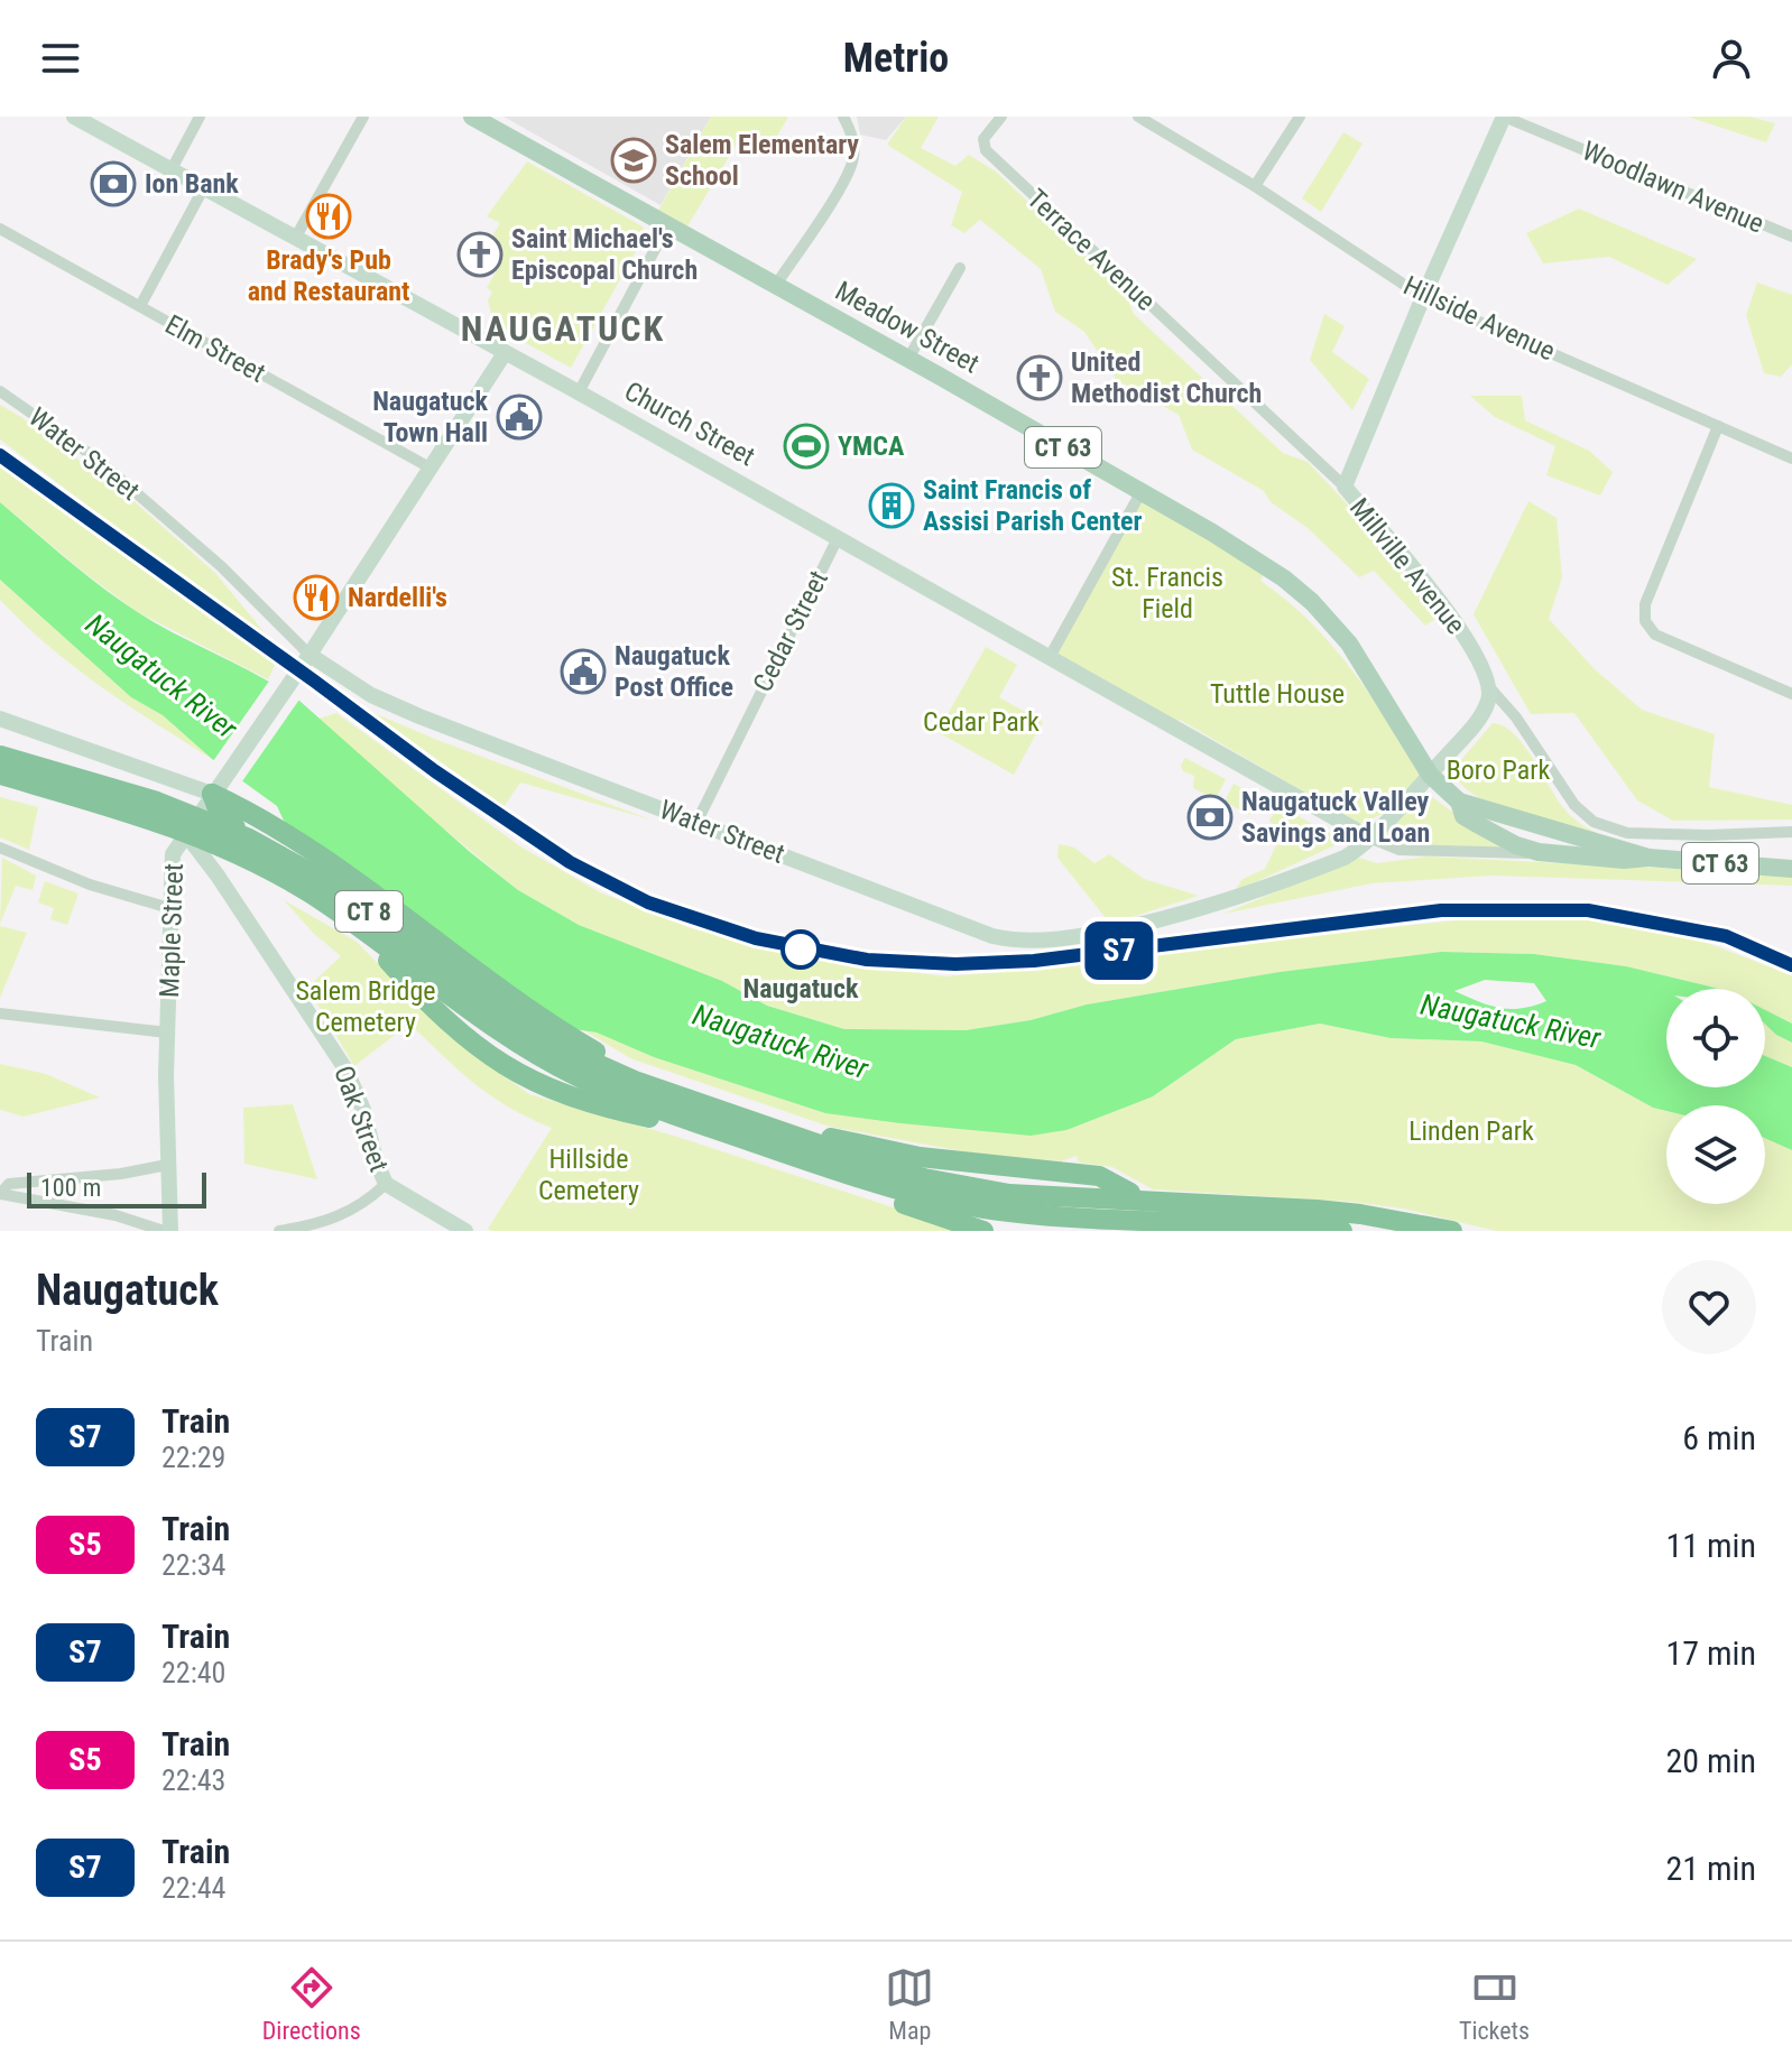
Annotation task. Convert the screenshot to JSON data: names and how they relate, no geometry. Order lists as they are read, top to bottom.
{
  "streets": {
    "highway": ["CT 8"],
    "main road": ["Meadow Street", "CT 63"],
    "street": [
      "Woodlawn Avenue",
      "Terrace Avenue",
      "Hillside Avenue",
      "Elm Street",
      "Church Street",
      "Water Street",
      "Millville Avenue",
      "Cedar Street",
      "Maple Street",
      "Oak Street"
    ]
  },
  "crossings": [
    ["Woodlawn Avenue", "Millville Avenue"],
    ["Terrace Avenue", "Millville Avenue"],
    ["Hillside Avenue", "Millville Avenue"],
    ["Meadow Street", "CT 63"],
    ["Elm Street", "Maple Street"],
    ["Church Street", "Water Street"],
    ["Church Street", "Cedar Street"],
    ["Church Street", "Maple Street"],
    ["Water Street", "Cedar Street"],
    ["Water Street", "Maple Street"],
    ["Maple Street", "Oak Street"]
  ],
  "districts": ["NAUGATUCK"],
  "water": ["Naugatuck River"],
  "parks": [
    "St. Francis Field",
    "Tuttle House",
    "Cedar Park",
    "Boro Park",
    "Salem Bridge Cemetery",
    "Linden Park",
    "Hillside Cemetery"
  ],
  "places": {
    "school or university": ["Salem Elementary School"],
    "bank": ["Ion Bank", "Naugatuck Valley Savings and Loan"],
    "restaurant": ["Brady's Pub and Restaurant", "Nardelli's"],
    "church": ["Saint Michael's Episcopal Church", "United Methodist Church"],
    "public building": ["Naugatuck Town Hall", "Naugatuck Post Office"],
    "sports": ["YMCA"],
    "building": ["Saint Francis of Assisi Parish Center"],
    "other": ["Naugatuck"]
  },
  "scale_bar": "100 m",
  "page": {
    "header": "Metrio",
    "on_map": "S7",
    "scale": "100 m",
    "heading": ["Naugatuck", "Train"],
    "list": [
      {
        "mark": "S7",
        "name": "Train",
        "note": "22:29",
        "value": "6 min"
      },
      {
        "mark": "S5",
        "name": "Train",
        "note": "22:34",
        "value": "11 min"
      },
      {
        "mark": "S7",
        "name": "Train",
        "note": "22:40",
        "value": "17 min"
      },
      {
        "mark": "S5",
        "name": "Train",
        "note": "22:43",
        "value": "20 min"
      },
      {
        "mark": "S7",
        "name": "Train",
        "note": "22:44",
        "value": "21 min"
      }
    ],
    "tabs": ["Directions", "Map", "Tickets"]
  }
}
